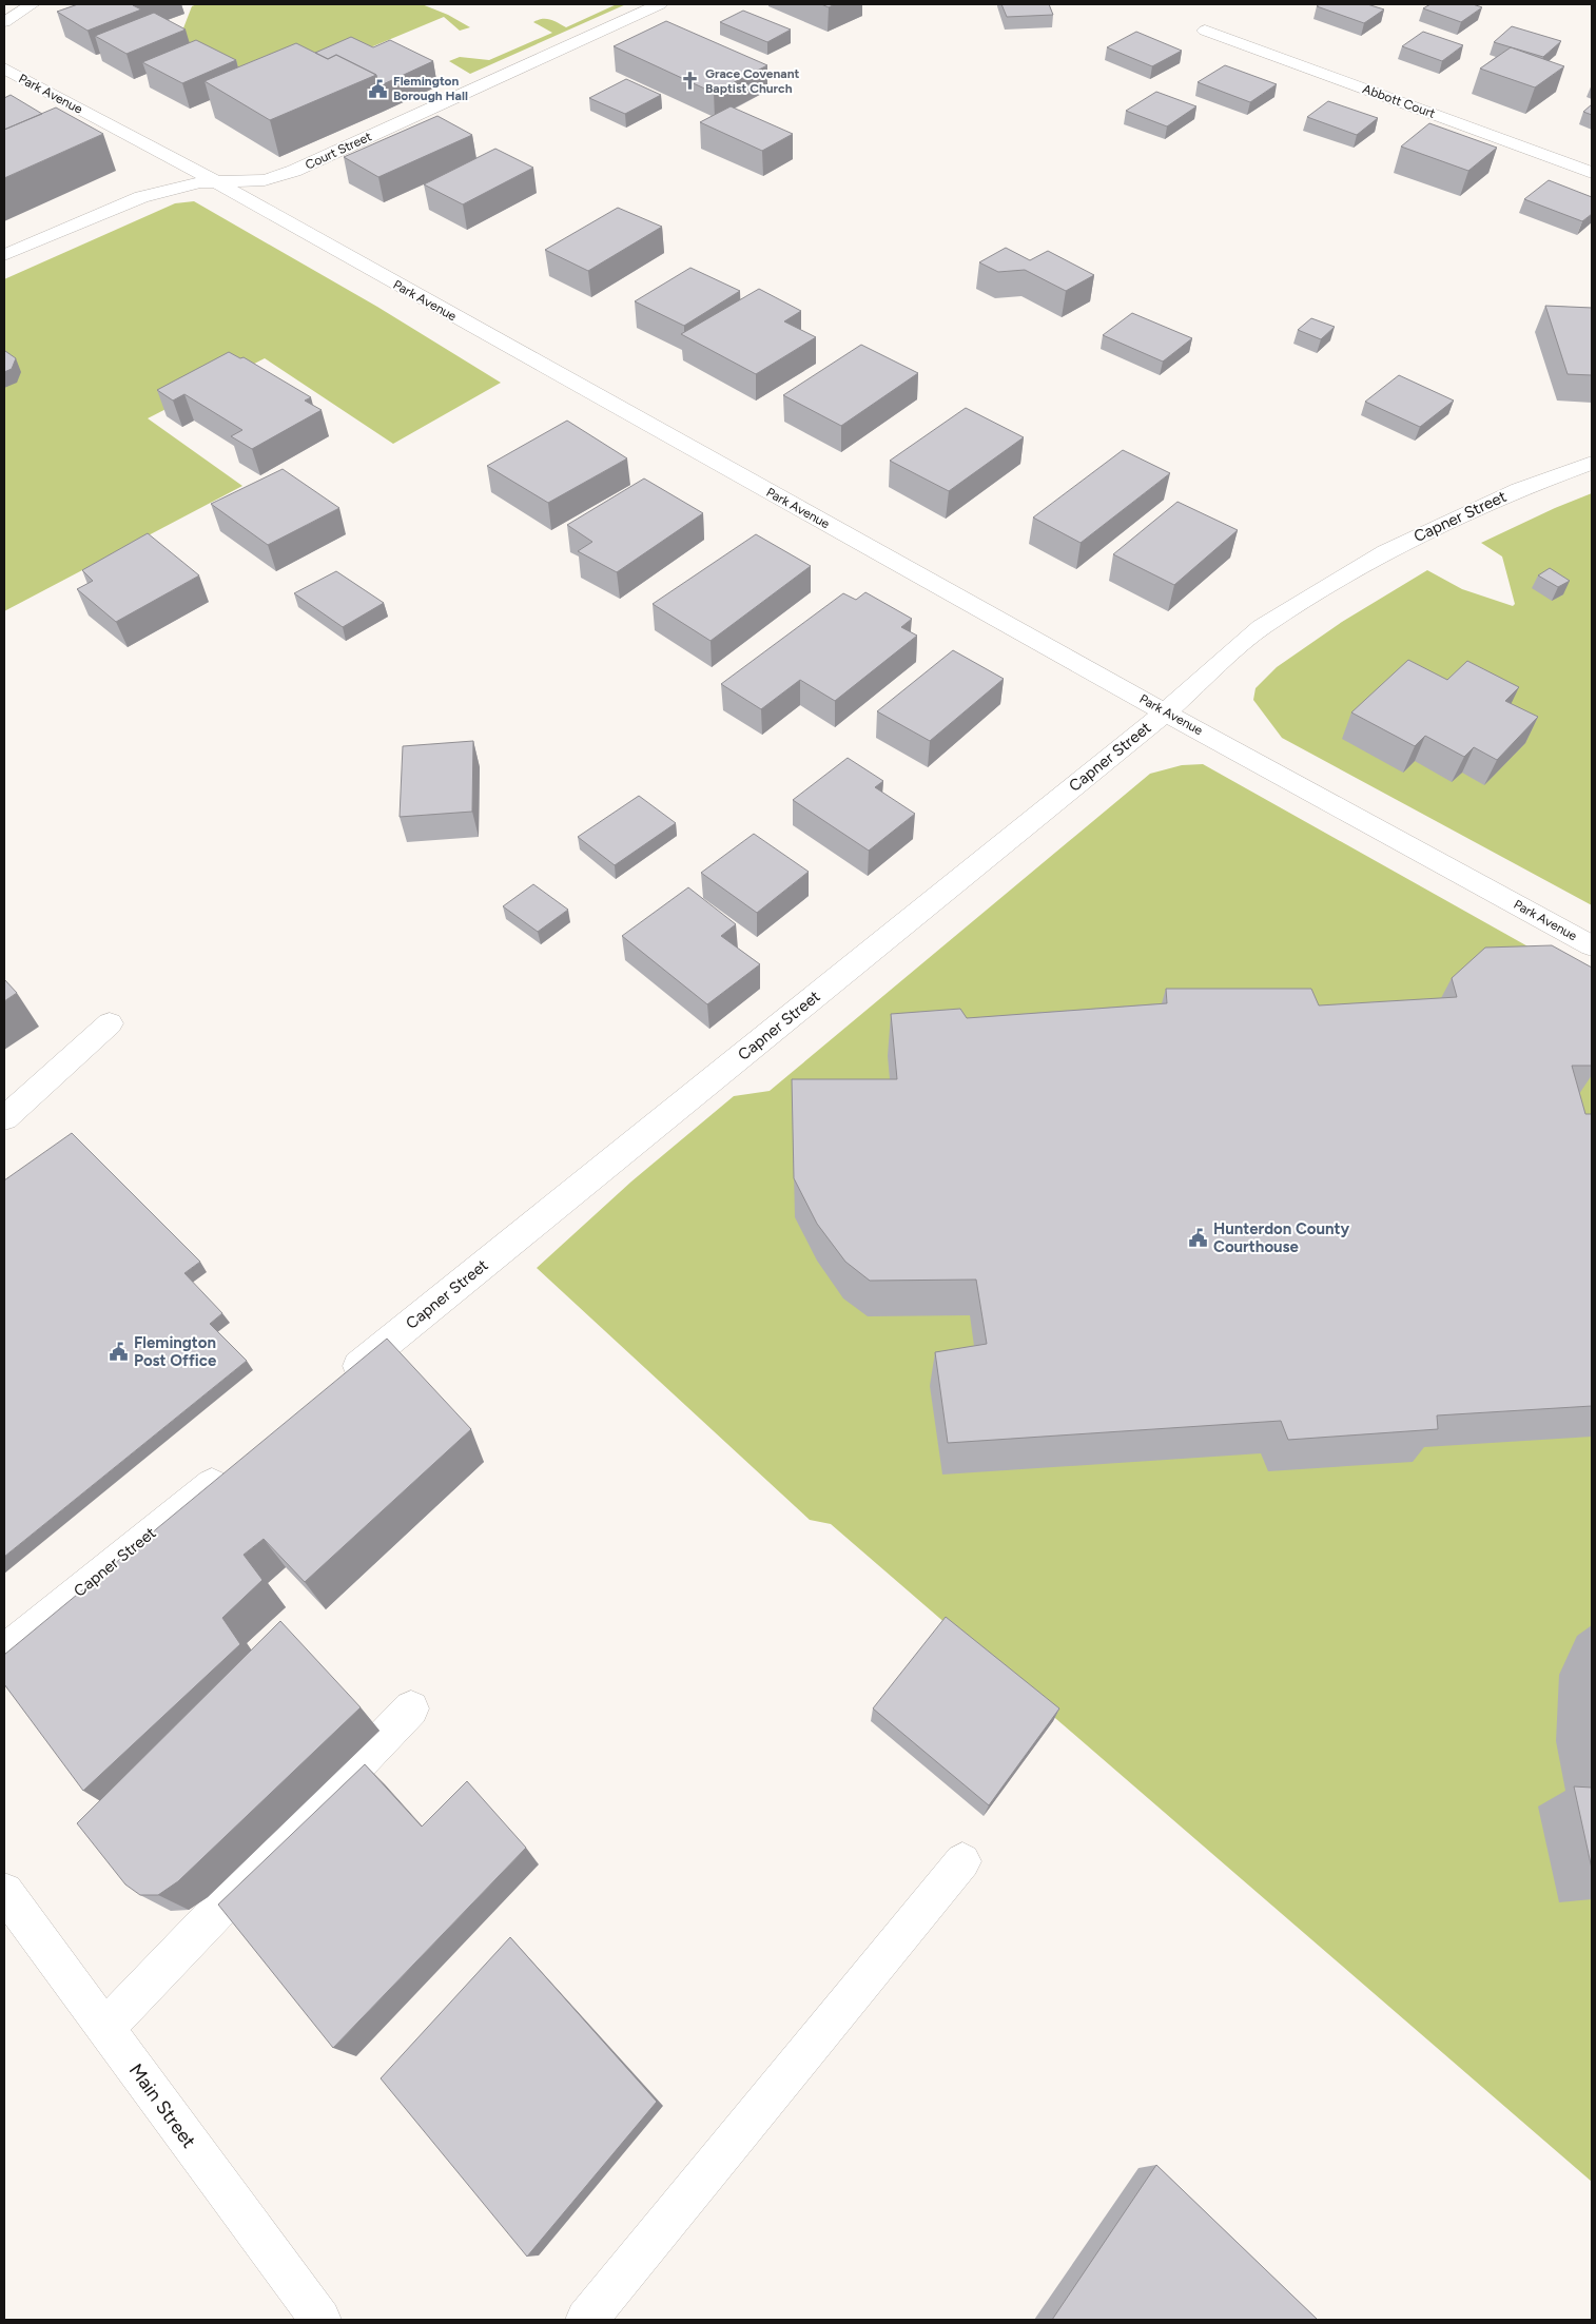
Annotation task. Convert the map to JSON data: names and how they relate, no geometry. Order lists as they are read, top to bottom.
{
  "streets": {
    "street": [
      "Park Avenue",
      "Abbott Court",
      "Court Street",
      "Capner Street",
      "Main Street"
    ]
  },
  "crossings": [
    ["Park Avenue", "Court Street"],
    ["Park Avenue", "Capner Street"]
  ],
  "places": {
    "church": ["Grace Covenant Baptist Church"],
    "public building": ["Flemington Borough Hall", "Hunterdon County Courthouse", "Flemington Post Office"]
  }
}
